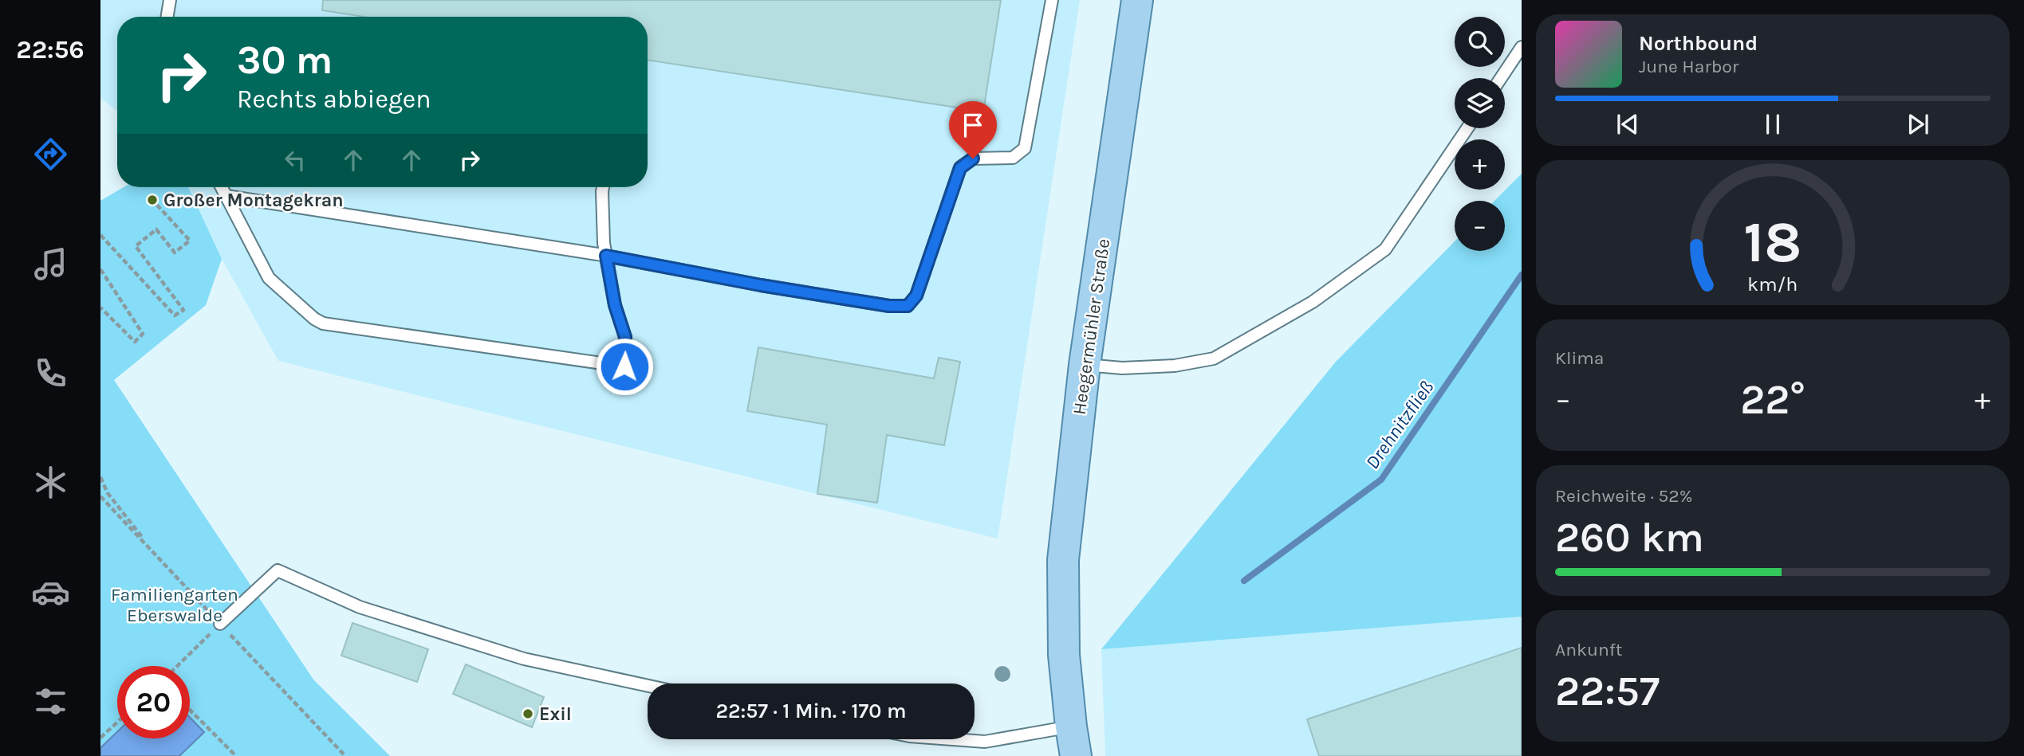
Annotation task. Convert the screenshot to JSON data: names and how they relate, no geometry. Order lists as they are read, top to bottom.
{
  "streets": {
    "main road": ["Heegermühler Straße"]
  },
  "water": ["Drehnitzfließ"],
  "parks": ["Familiengarten Eberswalde"],
  "places": ["Großer Montagekran", "Exil"],
  "page": {
    "tabs": "22:56",
    "map_buttons": ["+", "−"],
    "turn": ["30 m", "Rechts abbiegen"],
    "song": ["Northbound", "June Harbor"],
    "tile": [
      "Klima",
      ["Reichweite · 52%", "260 km"],
      ["Ankunft", "22:57"]
    ],
    "heat": ["−", "22°", "+"],
    "limit": "20",
    "trip": "22:57 · 1 Min. · 170 m",
    "gauge": ["18", "km/h"]
  }
}
